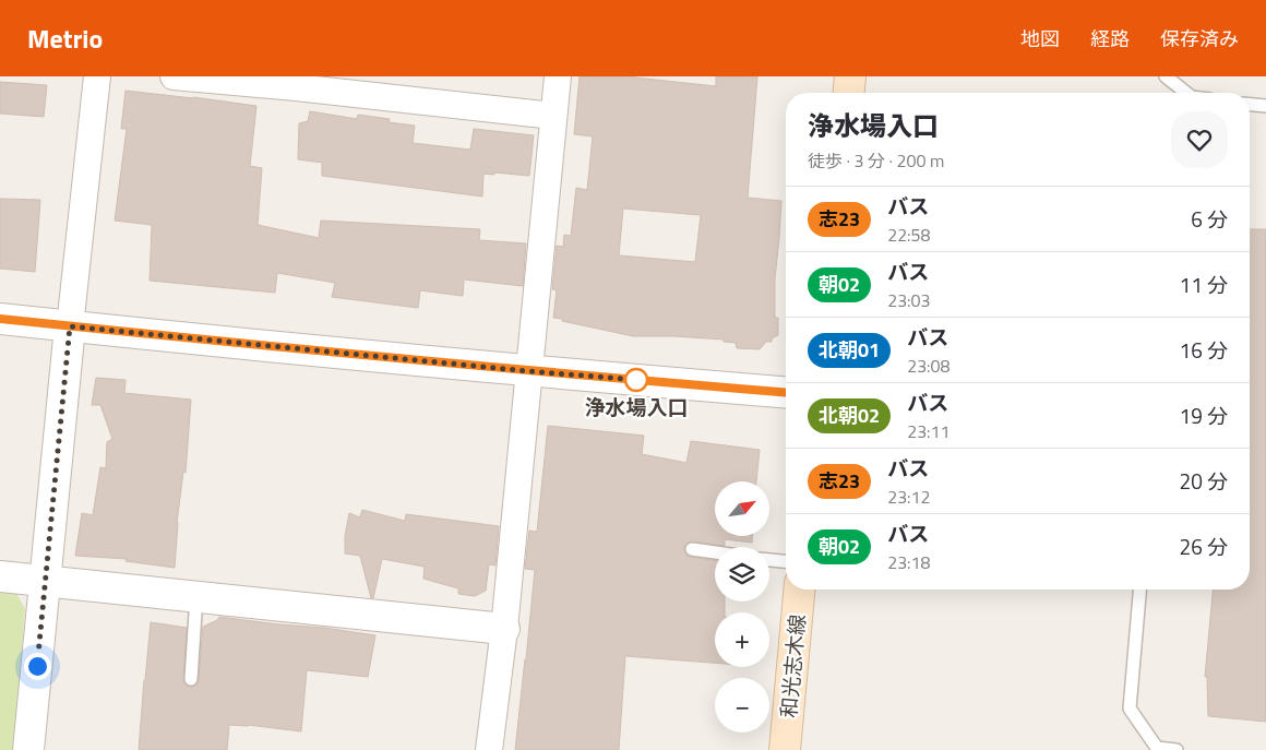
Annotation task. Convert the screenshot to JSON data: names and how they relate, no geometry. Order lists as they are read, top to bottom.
{
  "streets": {
    "main road": ["和光志木線"]
  },
  "places": ["浄水場入口"],
  "lines": ["bus line 志23"],
  "north": "top right",
  "page": {
    "header": "Metrio",
    "nav": ["地図", "経路", "保存済み"],
    "heading": ["浄水場入口", "徒歩 · 3 分 · 200 m"],
    "list": [
      {
        "mark": "志23",
        "name": "バス",
        "note": "22:58",
        "value": "6 分"
      },
      {
        "mark": "朝02",
        "name": "バス",
        "note": "23:03",
        "value": "11 分"
      },
      {
        "mark": "北朝01",
        "name": "バス",
        "note": "23:08",
        "value": "16 分"
      },
      {
        "mark": "北朝02",
        "name": "バス",
        "note": "23:11",
        "value": "19 分"
      },
      {
        "mark": "志23",
        "name": "バス",
        "note": "23:12",
        "value": "20 分"
      },
      {
        "mark": "朝02",
        "name": "バス",
        "note": "23:18",
        "value": "26 分"
      }
    ],
    "map_buttons": ["+", "−"]
  }
}
